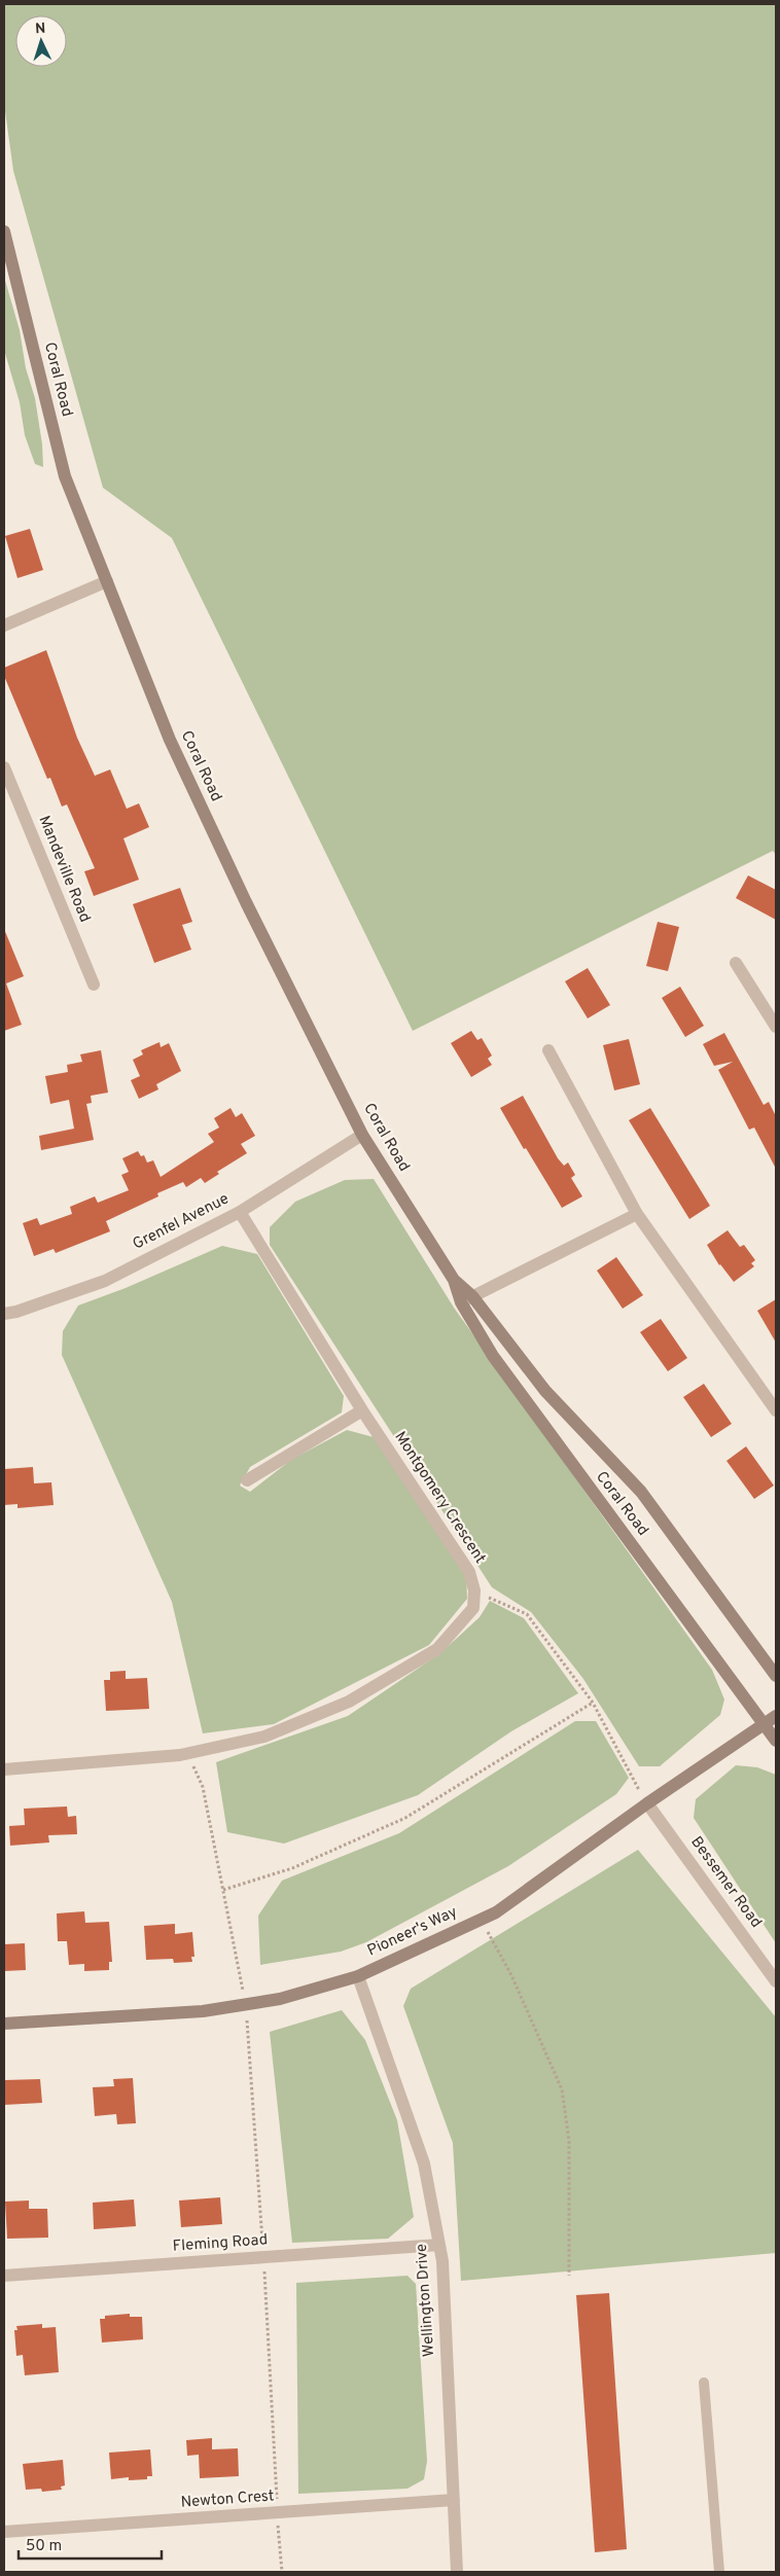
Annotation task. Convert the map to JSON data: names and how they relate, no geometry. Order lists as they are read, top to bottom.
{
  "streets": {
    "main road": ["Coral Road", "Pioneer's Way"],
    "street": [
      "Mandeville Road",
      "Grenfel Avenue",
      "Montgomery Crescent",
      "Bessemer Road",
      "Fleming Road",
      "Wellington Drive",
      "Newton Crest"
    ]
  },
  "crossings": [
    ["Coral Road", "Grenfel Avenue"],
    ["Coral Road", "Pioneer's Way"],
    ["Grenfel Avenue", "Montgomery Crescent"],
    ["Bessemer Road", "Pioneer's Way"],
    ["Pioneer's Way", "Wellington Drive"],
    ["Fleming Road", "Wellington Drive"],
    ["Wellington Drive", "Newton Crest"]
  ],
  "scale_bar": "50 m",
  "north": "top"
}
